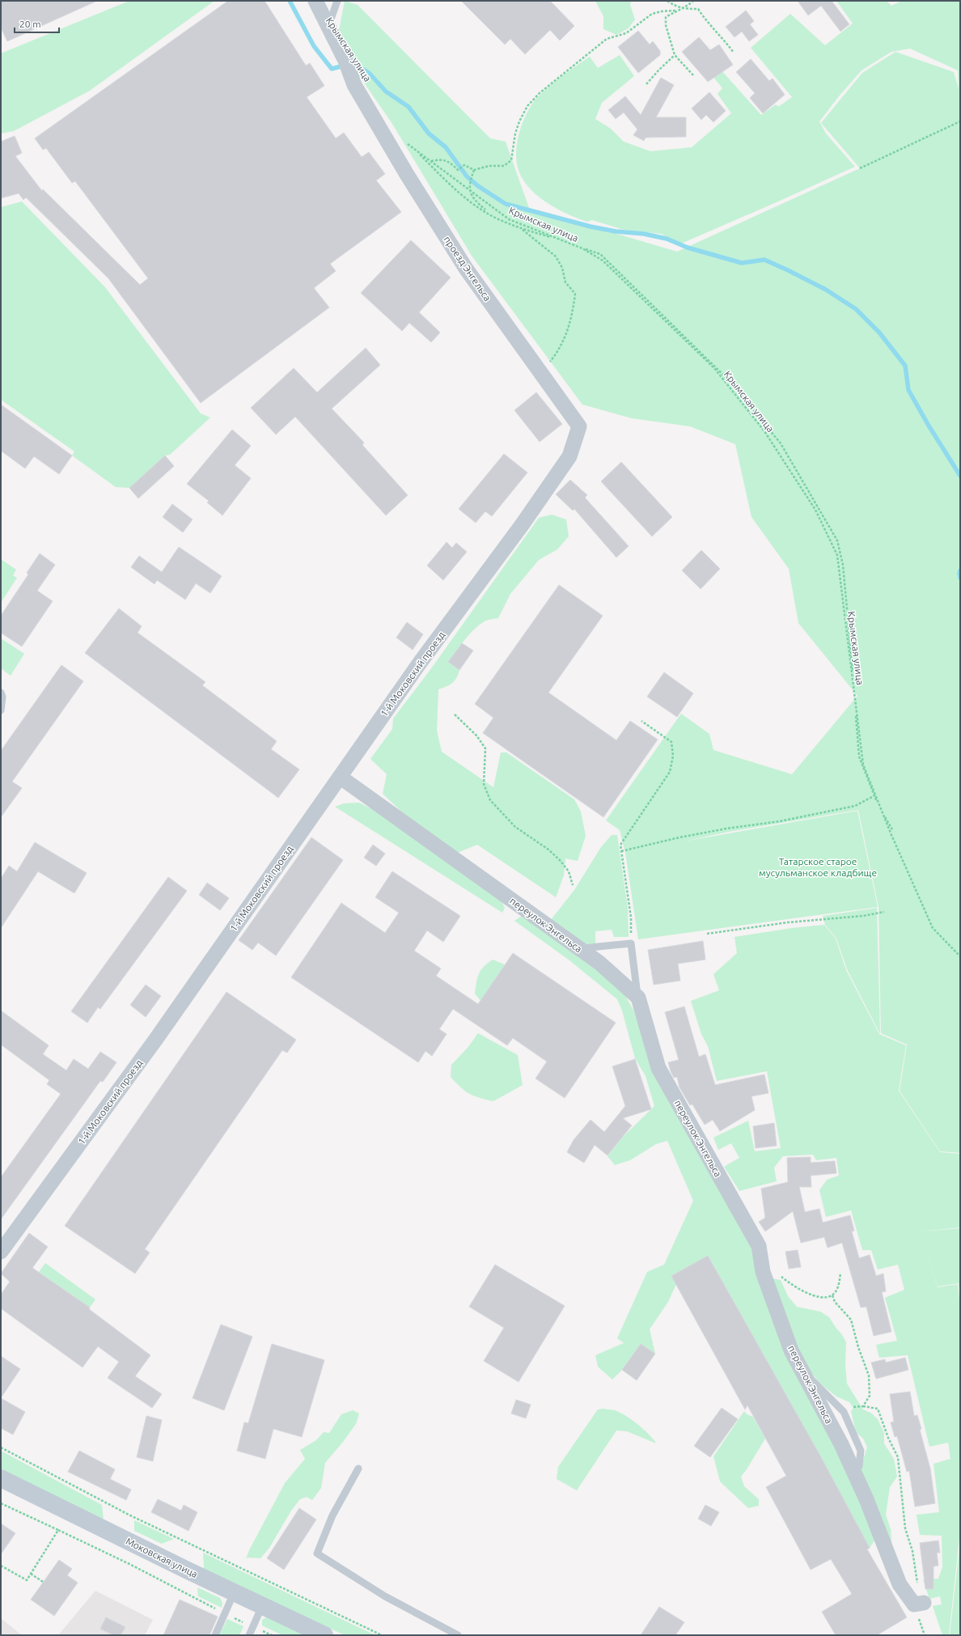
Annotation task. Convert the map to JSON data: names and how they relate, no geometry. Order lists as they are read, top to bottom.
{
  "streets": {
    "street": [
      "проезд Энгельса",
      "1-й Моковский проезд",
      "переулок Энгельса",
      "Моковская улица"
    ],
    "path": ["Крымская улица"]
  },
  "crossings": [
    ["проезд Энгельса", "1-й Моковский проезд"],
    ["1-й Моковский проезд", "переулок Энгельса"]
  ],
  "parks": ["Татарское старое мусульманское кладбище"],
  "scale_bar": "20 m"
}
